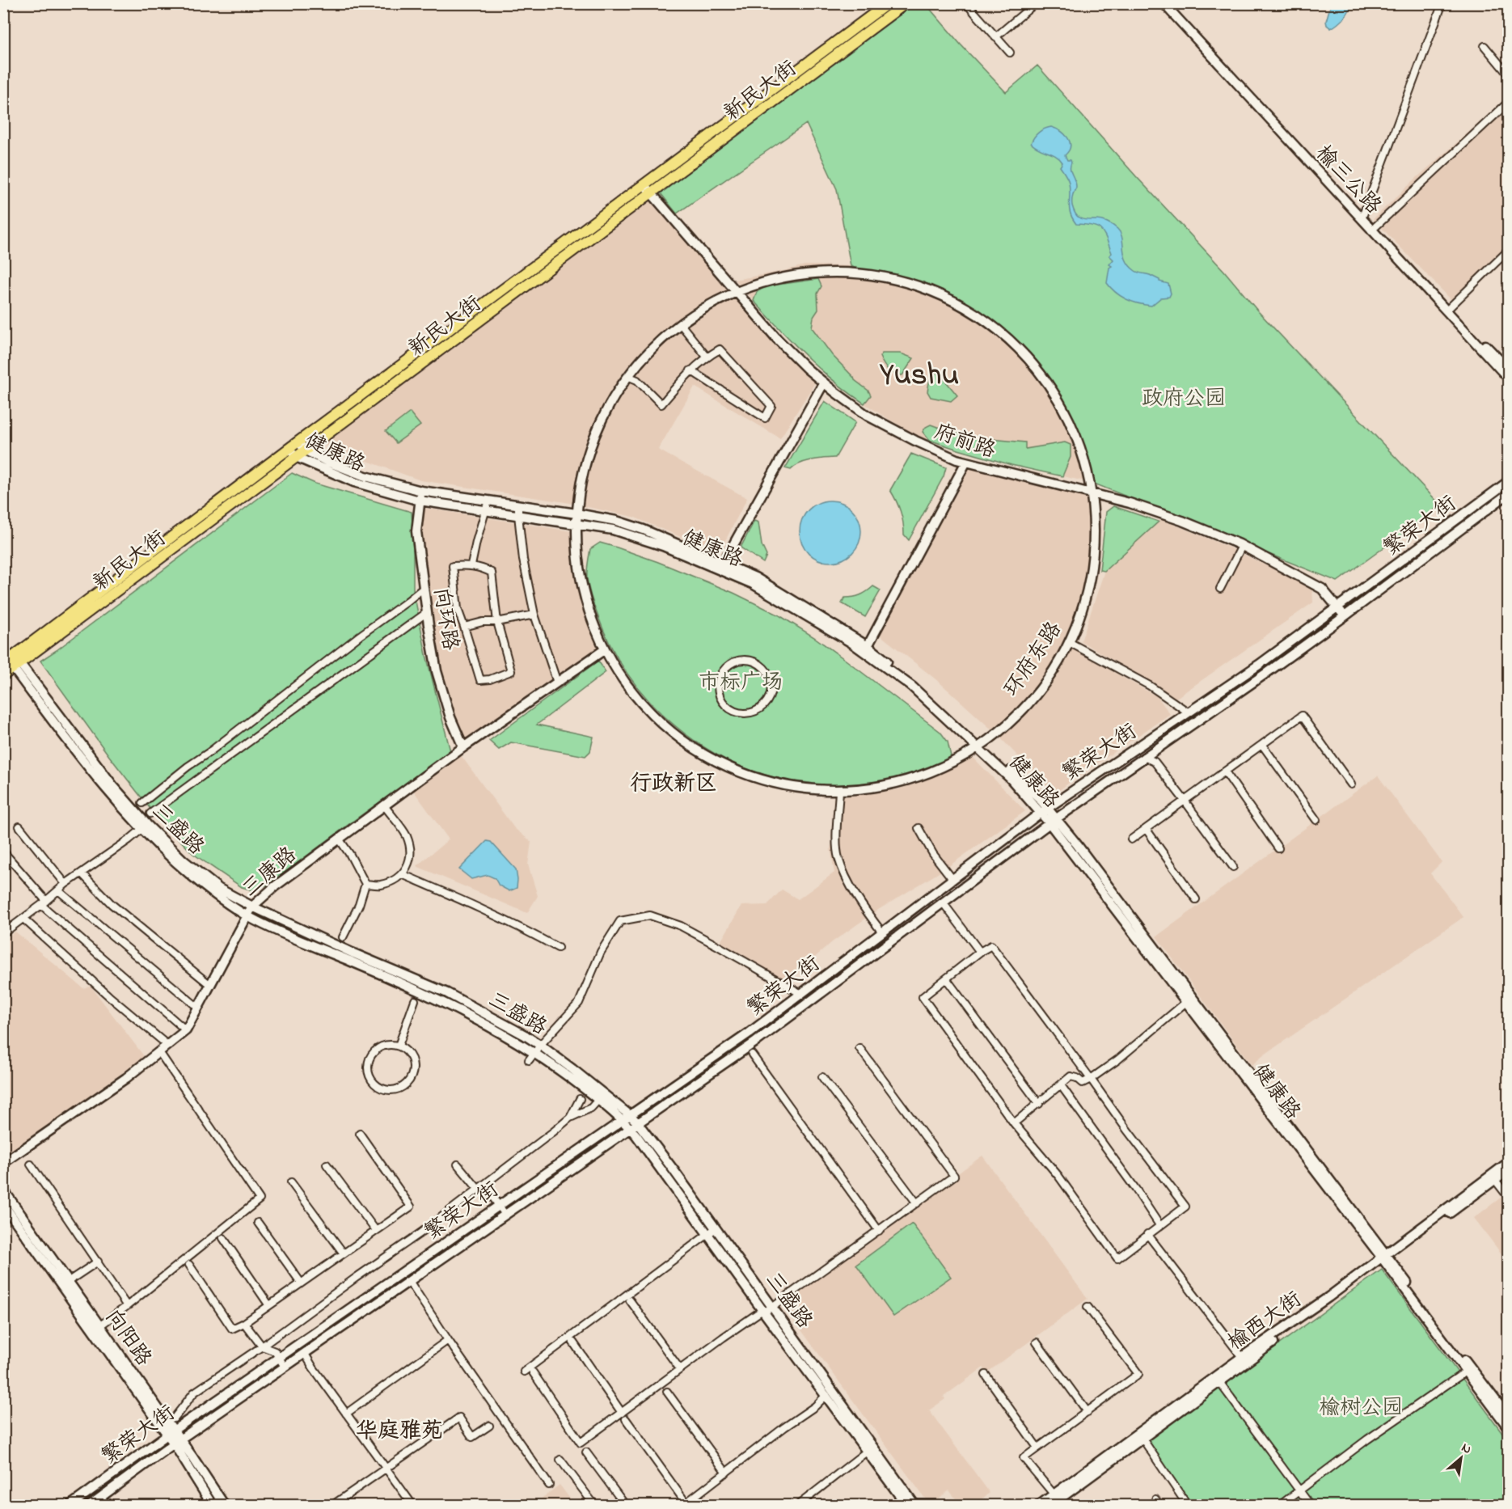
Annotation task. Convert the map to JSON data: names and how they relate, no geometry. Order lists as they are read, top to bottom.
{
  "streets": {
    "main road": [
      "新民大街",
      "榆三公路",
      "府前路",
      "健康路",
      "繁荣大街",
      "向环路",
      "环府东路",
      "三盛路",
      "三康路",
      "榆西大街",
      "向阳路"
    ]
  },
  "crossings": [
    ["新民大街", "府前路"],
    ["新民大街", "健康路"],
    ["府前路", "繁荣大街"],
    ["府前路", "环府东路"],
    ["健康路", "繁荣大街"],
    ["健康路", "向环路"],
    ["健康路", "环府东路"],
    ["健康路", "榆西大街"],
    ["繁荣大街", "三盛路"],
    ["繁荣大街", "向阳路"],
    ["向环路", "三康路"],
    ["环府东路", "三康路"],
    ["三盛路", "三康路"]
  ],
  "districts": ["Yushu", "行政新区", "华庭雅苑"],
  "parks": ["政府公园", "市标广场", "榆树公园"],
  "north": "top right"
}
